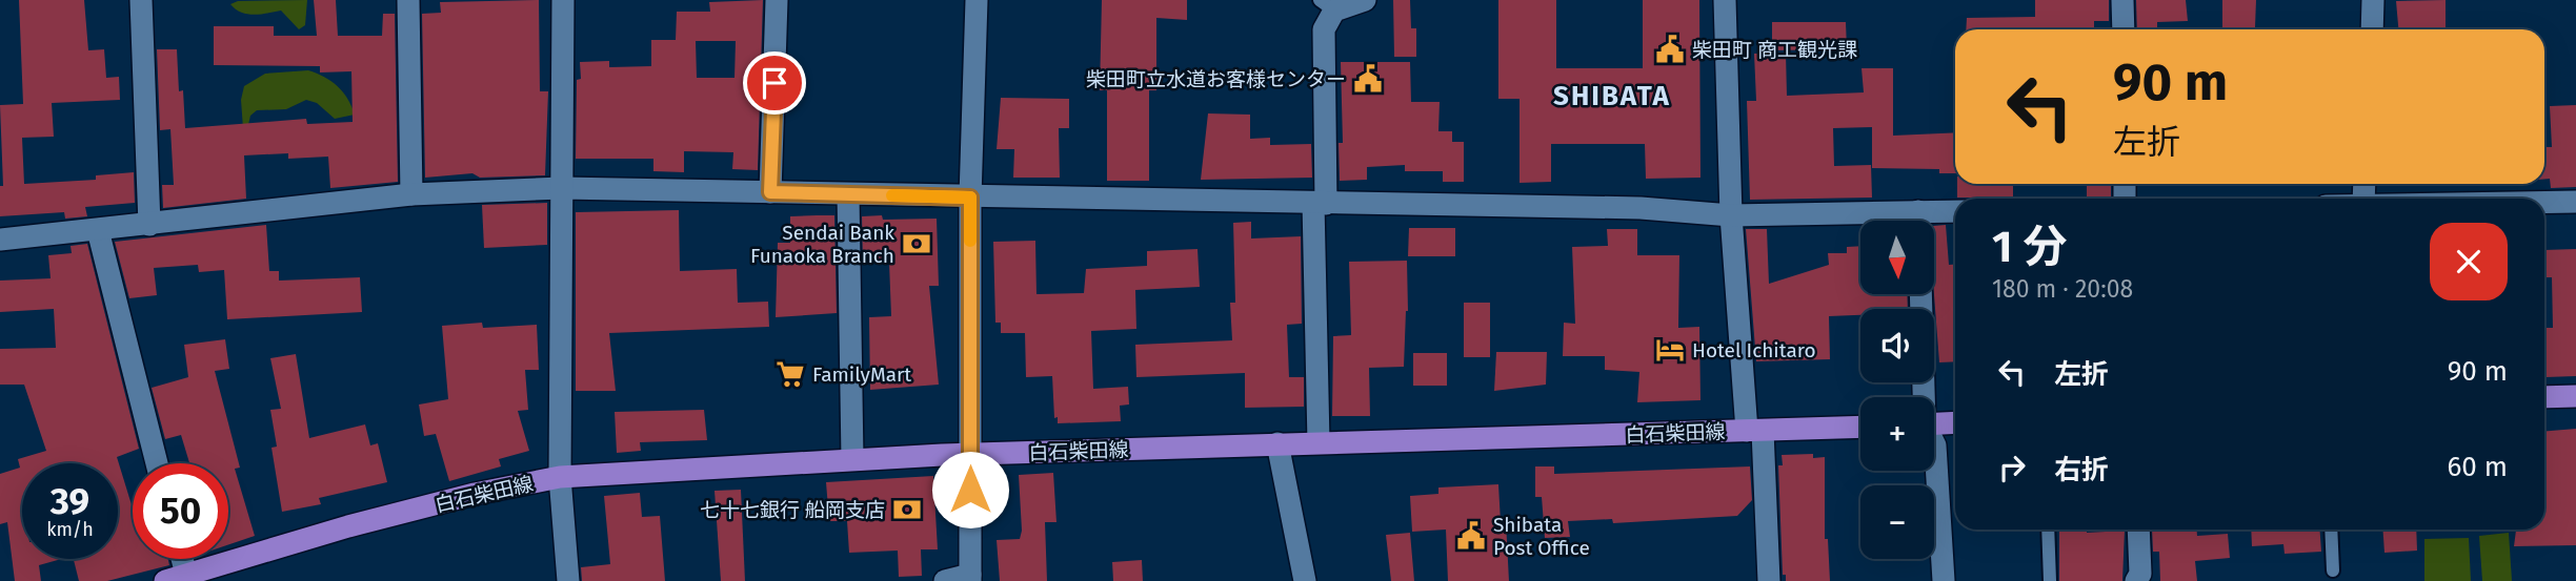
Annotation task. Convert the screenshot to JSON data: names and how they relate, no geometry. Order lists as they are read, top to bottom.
{
  "streets": {
    "main road": ["白石柴田線"]
  },
  "districts": ["SHIBATA"],
  "places": {
    "public building": ["柴田町 商工観光課", "柴田町立水道お客様センター", "Shibata Post Office"],
    "bank": ["Sendai Bank Funaoka Branch", "七十七銀行 船岡支店"],
    "hotel": ["Hotel Ichitaro"],
    "supermarket": ["FamilyMart"]
  },
  "north": "bottom",
  "page": {
    "turn": ["90 m", "左折"],
    "heading": ["1 分", "180 m · 20:08"],
    "map_buttons": ["+", "−"],
    "list": [
      {
        "name": "左折",
        "value": "90 m"
      },
      {
        "name": "右折",
        "value": "60 m"
      }
    ],
    "speed": "39 km/h",
    "limit": "50"
  }
}
